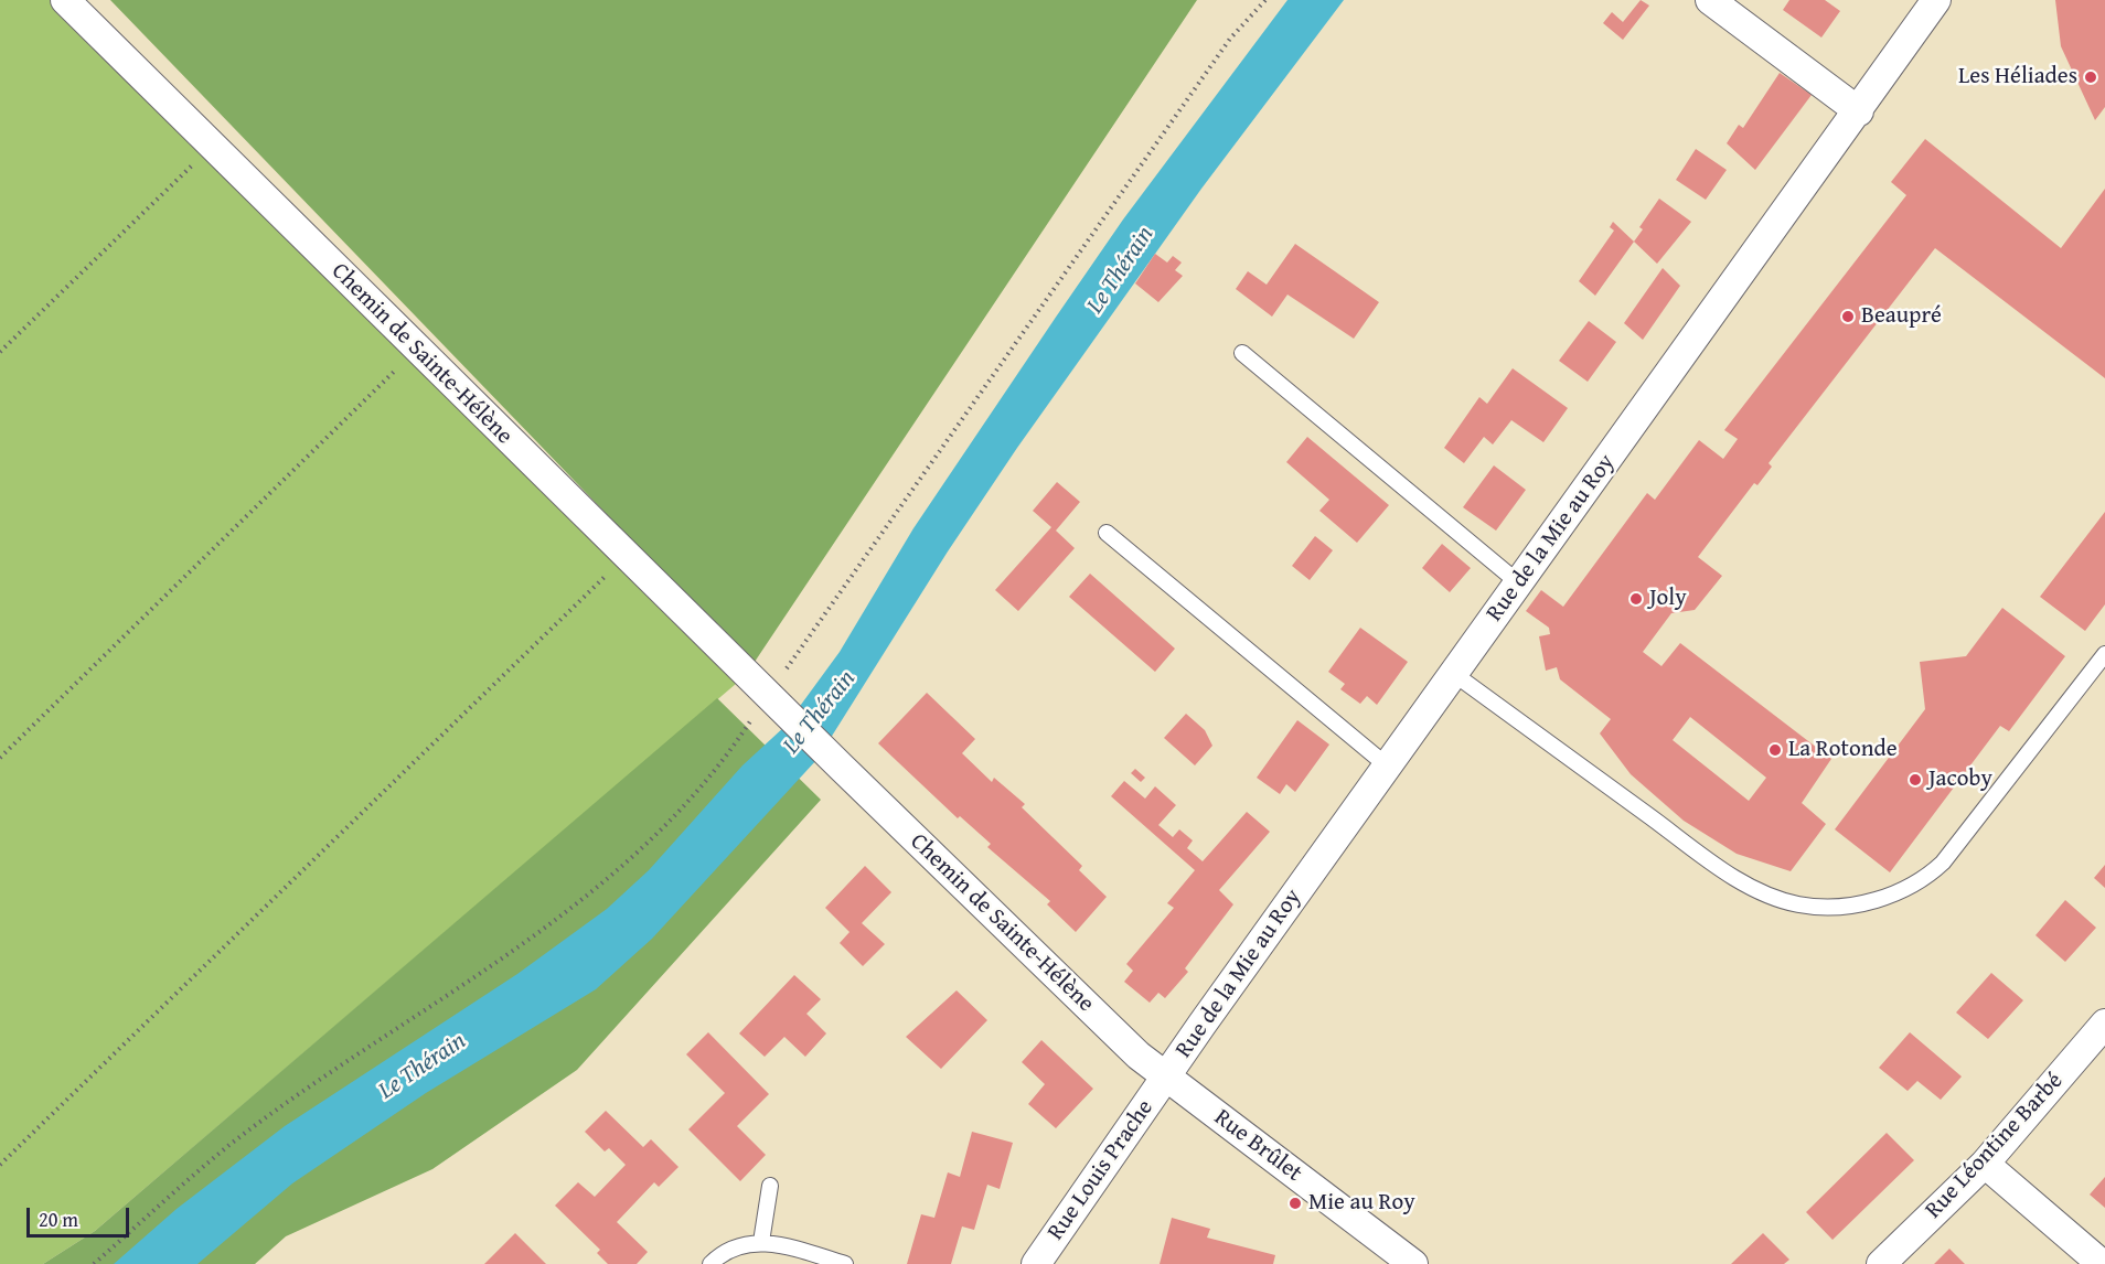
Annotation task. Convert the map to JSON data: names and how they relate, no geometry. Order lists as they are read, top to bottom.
{
  "streets": {
    "street": [
      "Chemin de Sainte-Hélène",
      "Rue de la Mie au Roy",
      "Rue Brûlet",
      "Rue Léontine Barbé",
      "Rue Louis Prache"
    ]
  },
  "crossings": [
    ["Chemin de Sainte-Hélène", "Rue de la Mie au Roy"],
    ["Chemin de Sainte-Hélène", "Rue Brûlet"],
    ["Chemin de Sainte-Hélène", "Rue Louis Prache"],
    ["Rue de la Mie au Roy", "Rue Brûlet"],
    ["Rue de la Mie au Roy", "Rue Louis Prache"],
    ["Rue Brûlet", "Rue Louis Prache"]
  ],
  "water": ["Le Thérain"],
  "places": [
    "Les Héliades",
    "Beaupré",
    "Joly",
    "La Rotonde",
    "Jacoby",
    "Mie au Roy"
  ],
  "scale_bar": "20 m"
}
